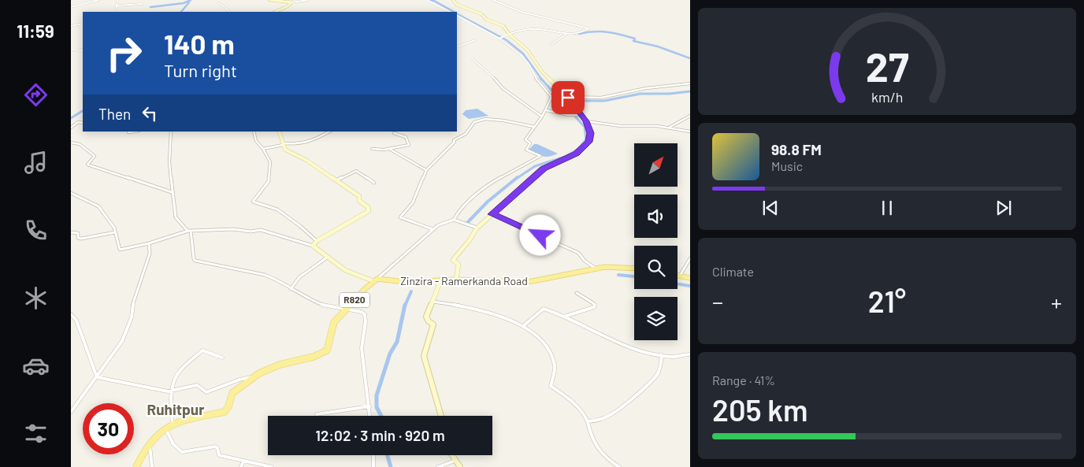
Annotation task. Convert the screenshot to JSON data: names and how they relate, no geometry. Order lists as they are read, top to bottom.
{
  "streets": {
    "main road": ["Zinzira - Ramerkanda Road", "R820"]
  },
  "crossings": [
    ["Zinzira - Ramerkanda Road", "R820"]
  ],
  "districts": ["Ruhitpur"],
  "north": "top right",
  "page": {
    "tabs": "11:59",
    "turn": ["140 m", "Turn right"],
    "then": "Then",
    "song": ["98.8 FM", "Music"],
    "tile": [
      "Climate",
      ["Range · 41%", "205 km"]
    ],
    "heat": ["−", "21°", "+"],
    "limit": "30",
    "trip": "12:02 · 3 min · 920 m",
    "gauge": ["27", "km/h"]
  }
}
